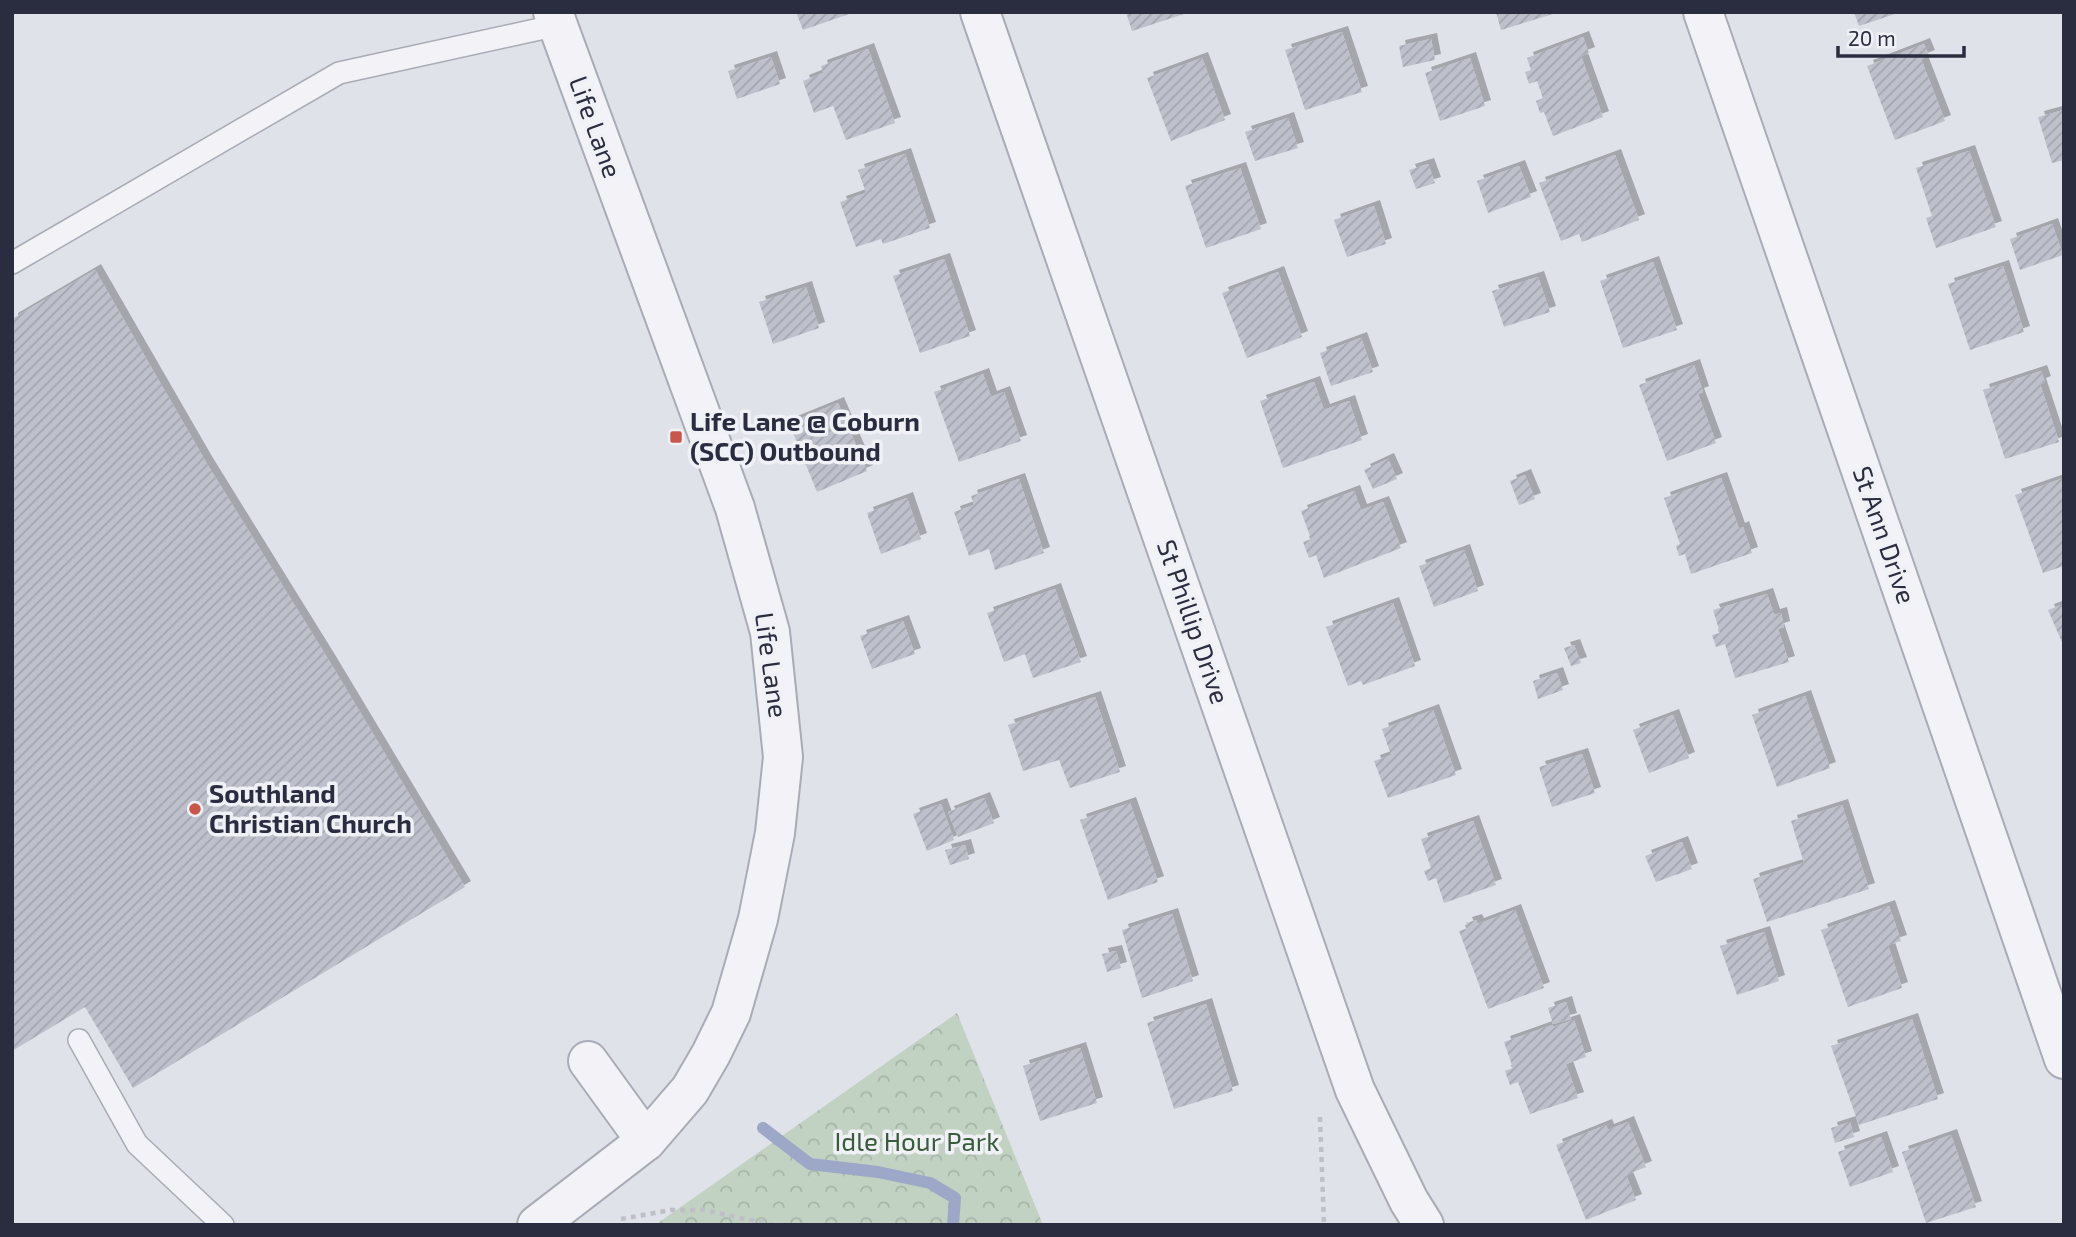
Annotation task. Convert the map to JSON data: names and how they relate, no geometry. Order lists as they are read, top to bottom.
{
  "streets": {
    "street": ["Life Lane", "St Ann Drive", "St Phillip Drive"]
  },
  "parks": ["Idle Hour Park"],
  "places": {
    "transit": ["Life Lane @ Coburn (SCC) Outbound"],
    "other": ["Southland Christian Church"]
  },
  "scale_bar": "20 m"
}
